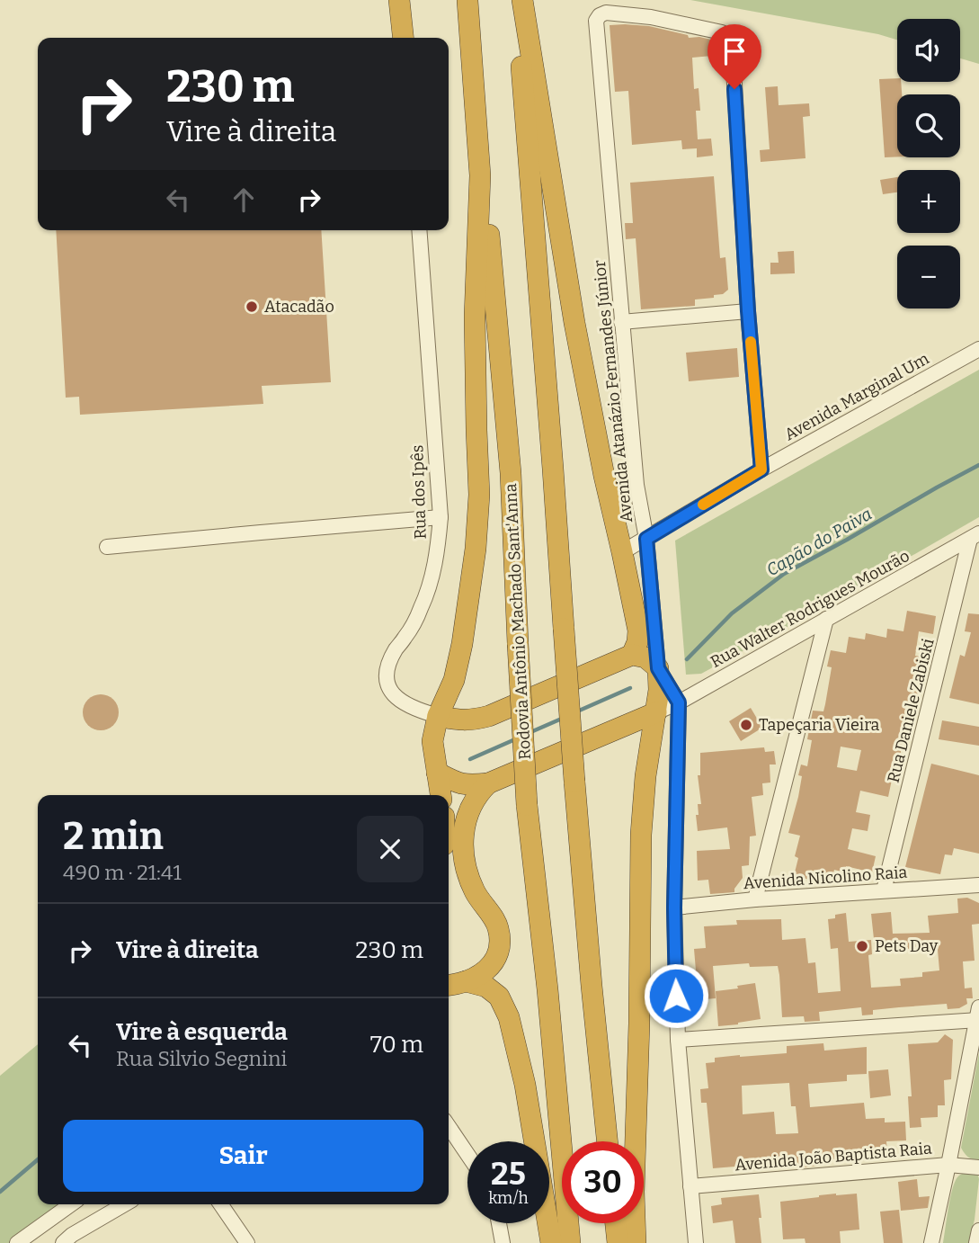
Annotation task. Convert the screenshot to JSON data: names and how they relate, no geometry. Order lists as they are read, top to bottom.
{
  "streets": {
    "highway": ["Rodovia Antônio Machado Sant'Anna"],
    "street": [
      "Avenida Atanázio Fernandes Júnior",
      "Avenida Marginal Um",
      "Rua dos Ipês",
      "Rua Walter Rodrigues Mourão",
      "Rua Daniele Zabiski",
      "Avenida Nicolino Raia",
      "Avenida João Baptista Raia"
    ]
  },
  "crossings": [
    ["Avenida Atanázio Fernandes Júnior", "Avenida Marginal Um"],
    ["Avenida Atanázio Fernandes Júnior", "Rua Walter Rodrigues Mourão"],
    ["Rua Walter Rodrigues Mourão", "Rua Daniele Zabiski"],
    ["Rua Daniele Zabiski", "Avenida Nicolino Raia"]
  ],
  "water": ["Capão do Paiva"],
  "places": ["Atacadão", "Tapeçaria Vieira", "Pets Day"],
  "page": {
    "map_buttons": ["+", "−"],
    "turn": ["230 m", "Vire à direita"],
    "heading": ["2 min", "490 m · 21:41"],
    "list": [
      {
        "name": "Vire à direita",
        "value": "230 m"
      },
      {
        "name": "Vire à esquerda",
        "note": "Rua Silvio Segnini",
        "value": "70 m"
      }
    ],
    "buttons": "Sair",
    "speed": "25 km/h",
    "limit": "30"
  }
}
